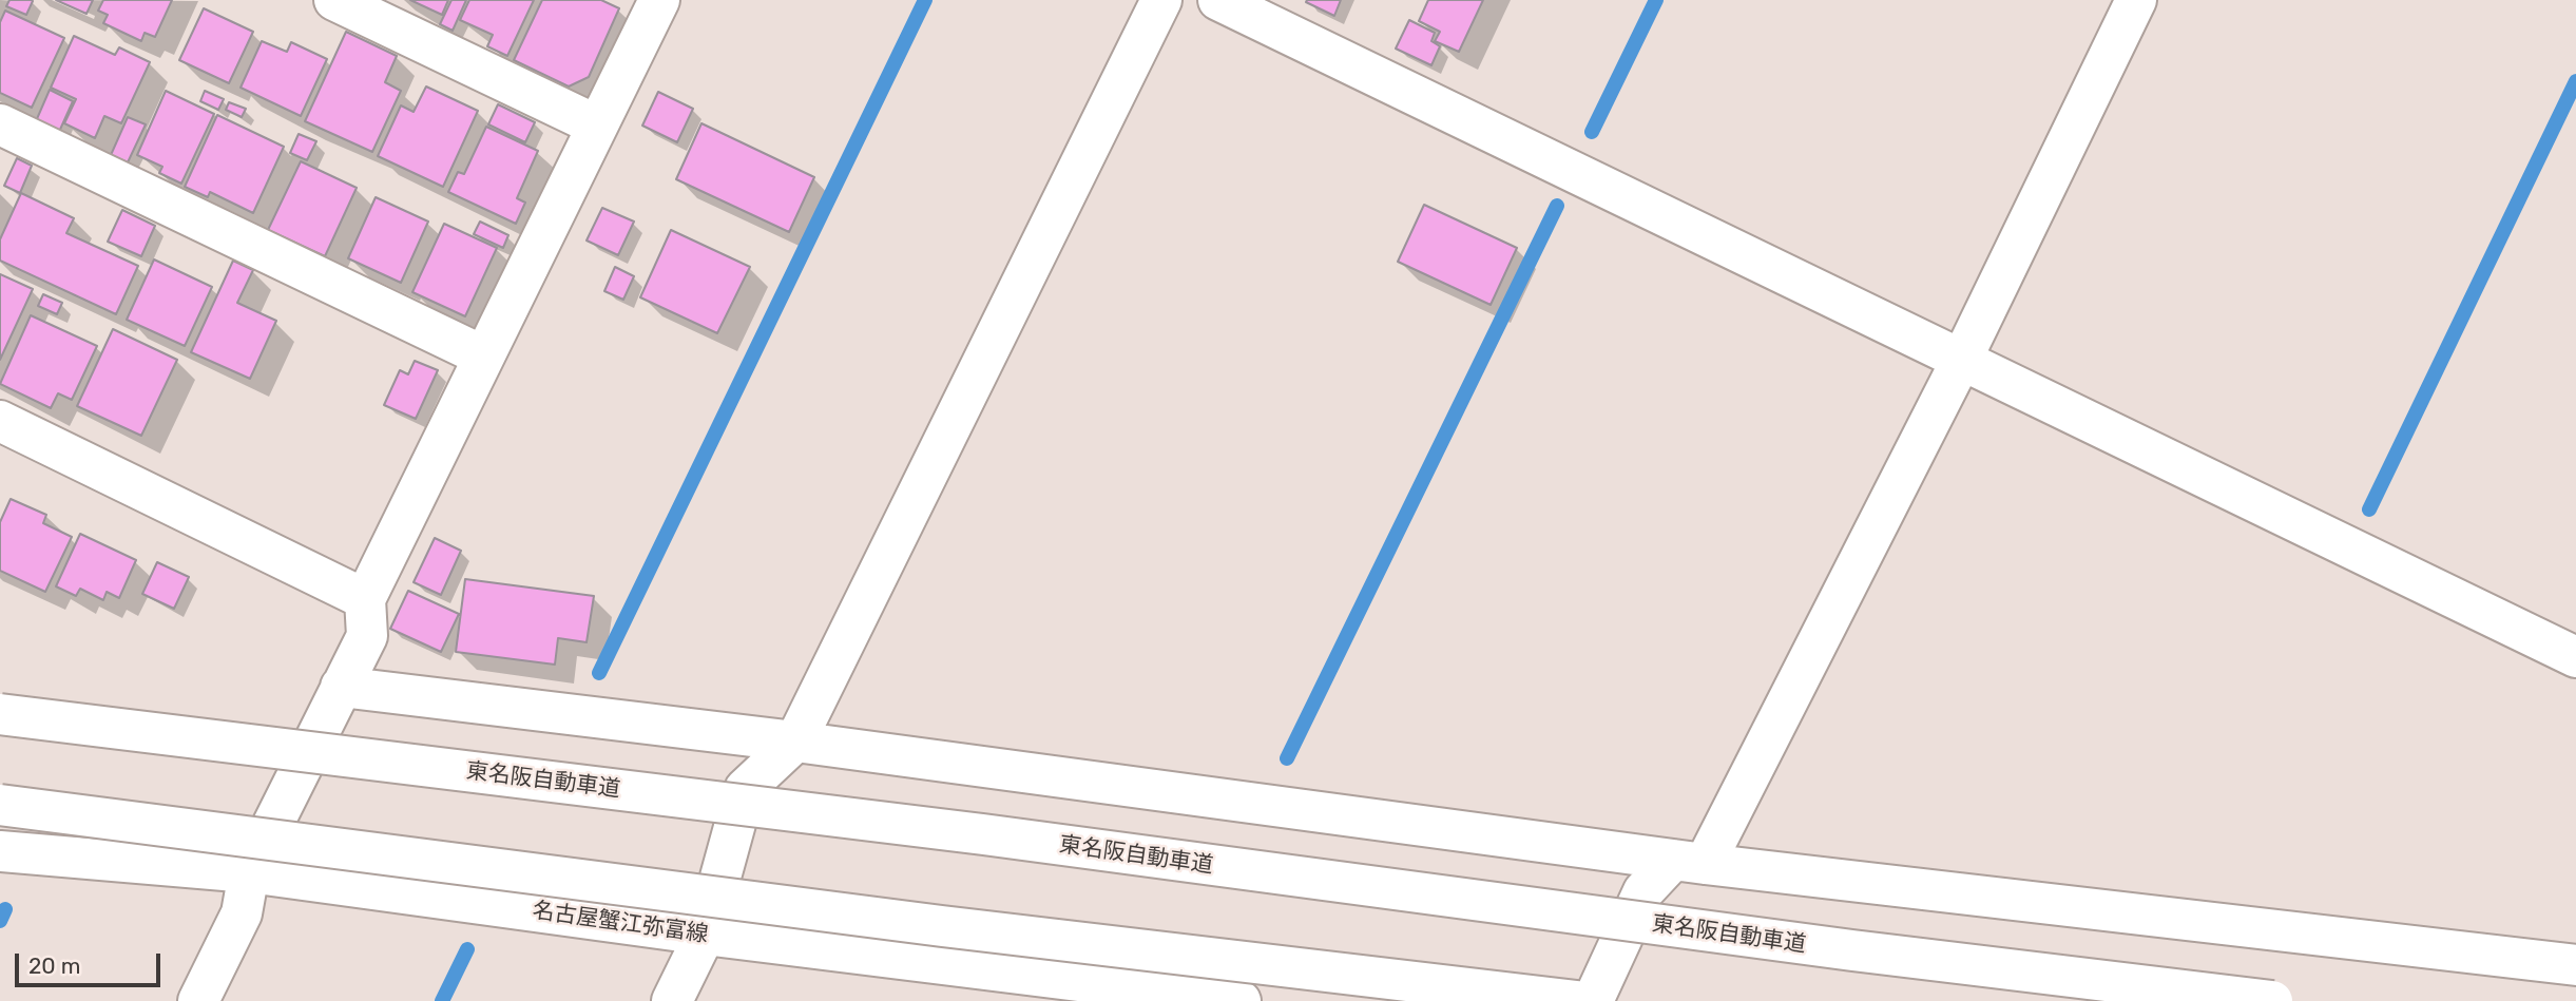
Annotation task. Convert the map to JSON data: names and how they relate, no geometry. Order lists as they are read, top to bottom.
{
  "streets": {
    "main road": ["東名阪自動車道", "名古屋蟹江弥富線"]
  },
  "scale_bar": "20 m"
}
